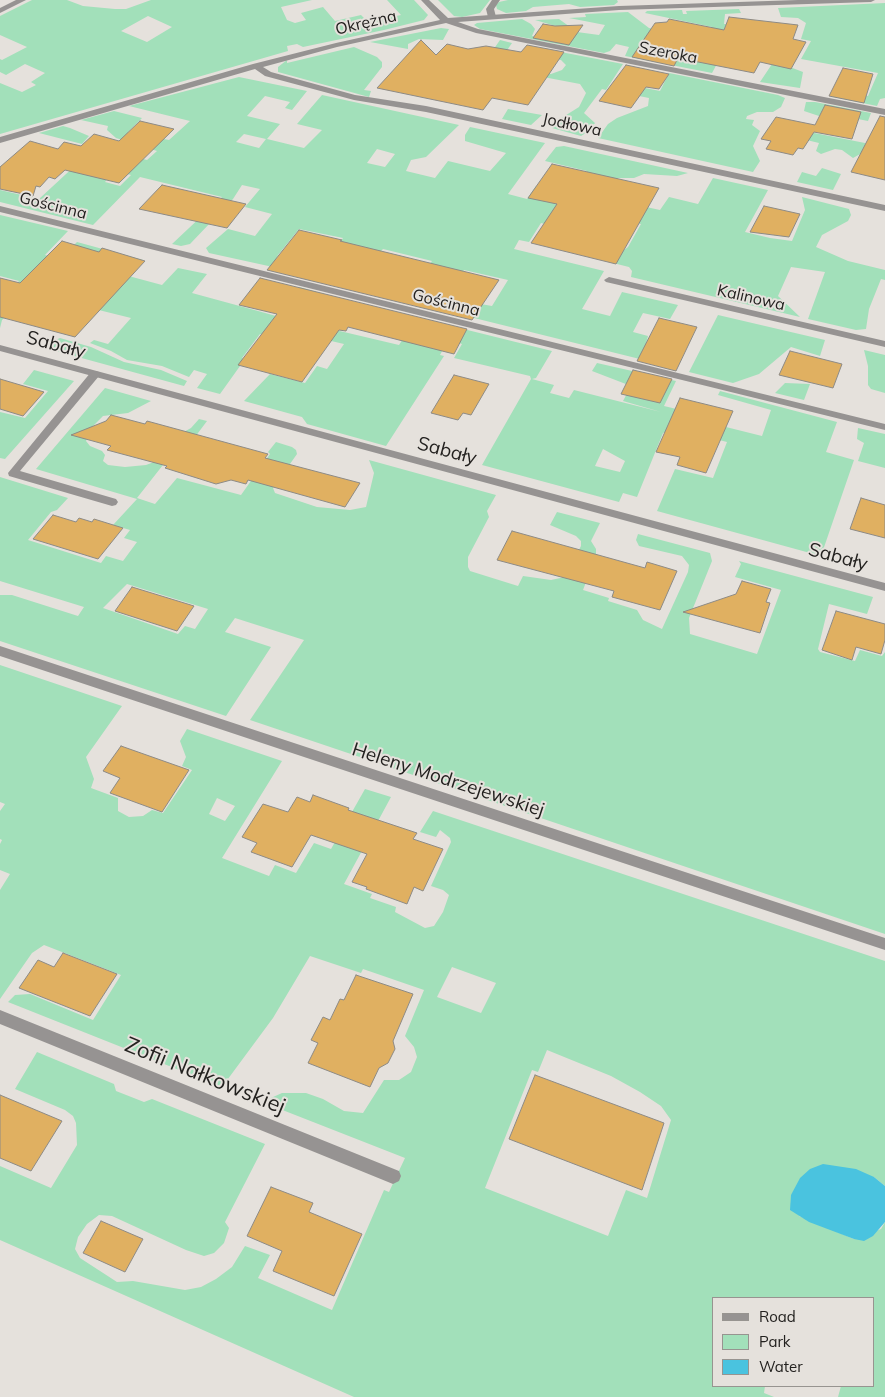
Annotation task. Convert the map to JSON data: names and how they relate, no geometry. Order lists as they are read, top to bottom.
{
  "streets": {
    "street": [
      "Okrężna",
      "Szeroka",
      "Jodłowa",
      "Gościnna",
      "Kalinowa",
      "Sabały",
      "Heleny Modrzejewskiej",
      "Zofii Nałkowskiej"
    ]
  },
  "crossings": [
    ["Okrężna", "Szeroka"],
    ["Okrężna", "Jodłowa"]
  ],
  "legend": ["Road", "Park", "Water"]
}
